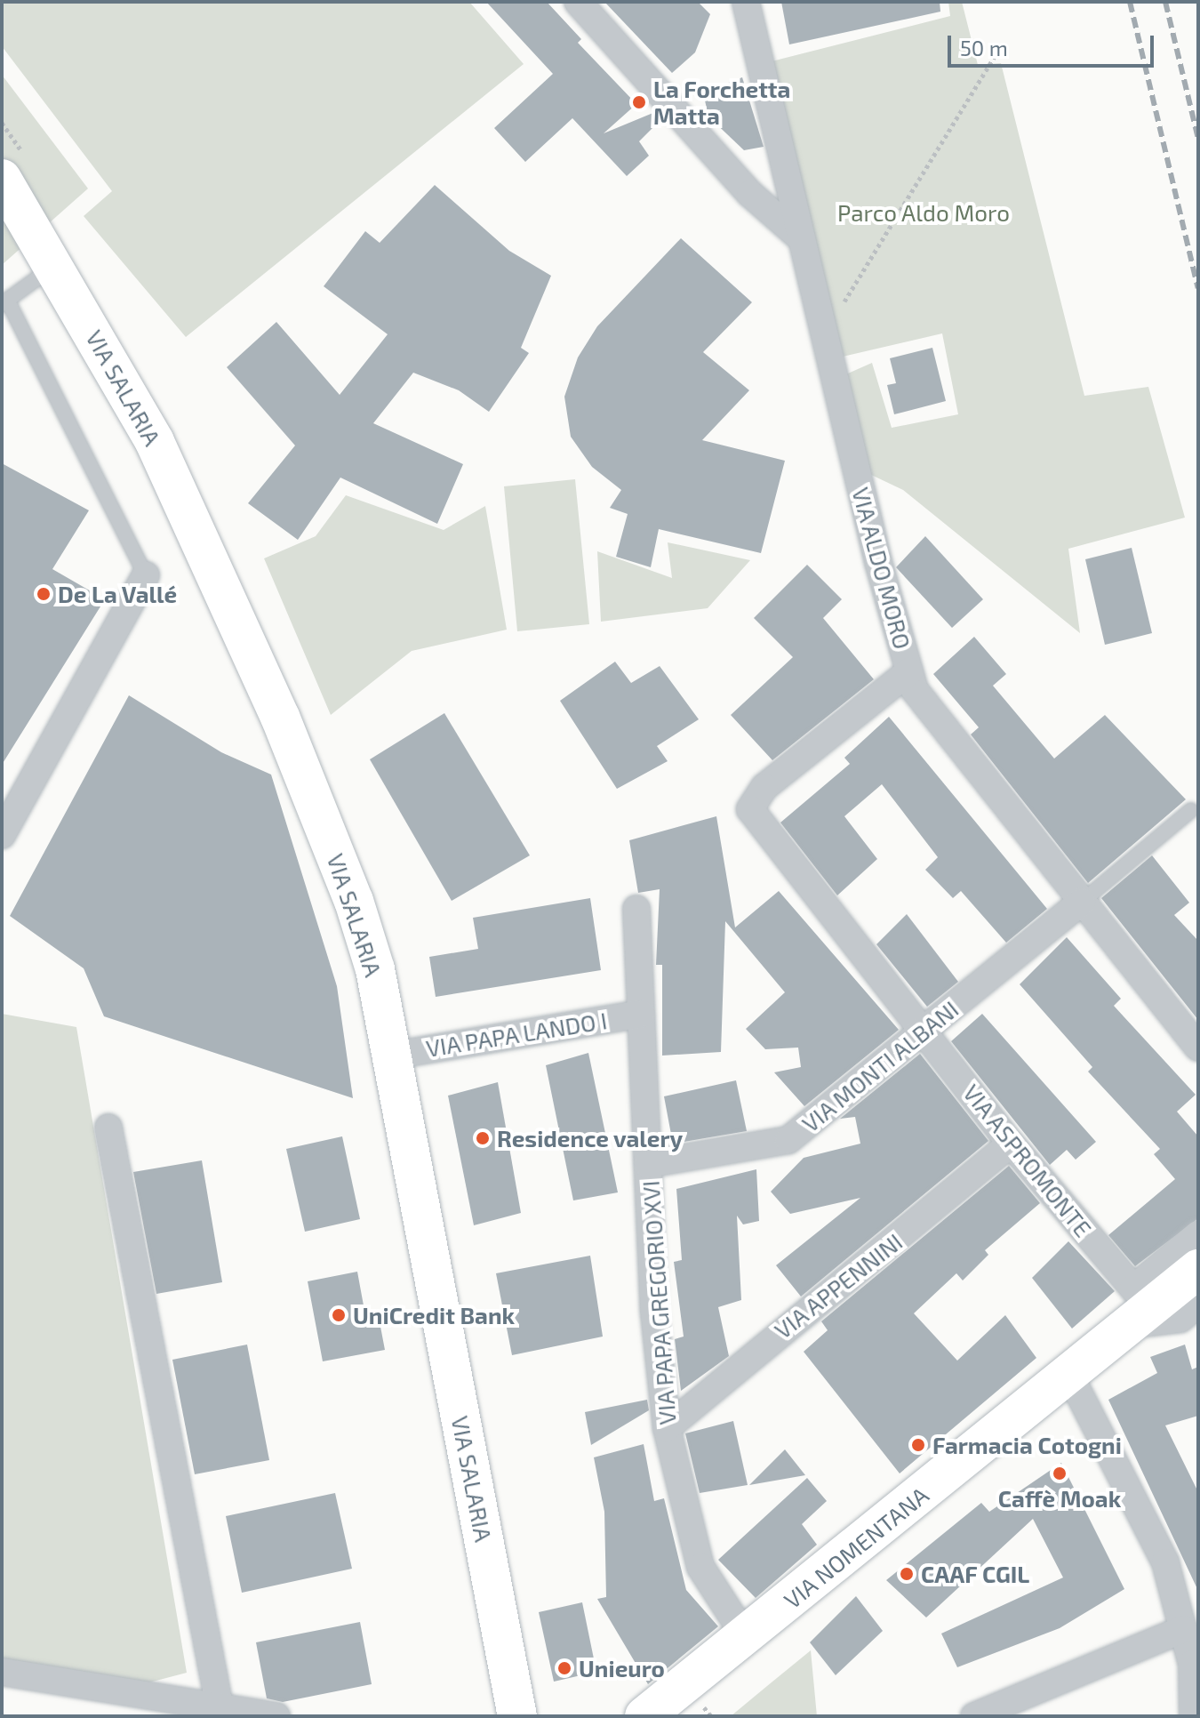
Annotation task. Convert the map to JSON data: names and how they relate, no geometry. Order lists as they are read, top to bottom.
{
  "streets": {
    "main road": ["VIA SALARIA", "VIA NOMENTANA"],
    "street": [
      "VIA ALDO MORO",
      "VIA PAPA LANDO I",
      "VIA MONTI ALBANI",
      "VIA ASPROMONTE",
      "VIA APPENNINI",
      "VIA PAPA GREGORIO XVI"
    ]
  },
  "crossings": [
    ["VIA SALARIA", "VIA PAPA LANDO I"],
    ["VIA ALDO MORO", "VIA MONTI ALBANI"],
    ["VIA ALDO MORO", "VIA ASPROMONTE"],
    ["VIA PAPA LANDO I", "VIA MONTI ALBANI"],
    ["VIA PAPA LANDO I", "VIA PAPA GREGORIO XVI"],
    ["VIA MONTI ALBANI", "VIA ASPROMONTE"],
    ["VIA MONTI ALBANI", "VIA PAPA GREGORIO XVI"],
    ["VIA ASPROMONTE", "VIA APPENNINI"],
    ["VIA ASPROMONTE", "VIA NOMENTANA"],
    ["VIA APPENNINI", "VIA PAPA GREGORIO XVI"],
    ["VIA PAPA GREGORIO XVI", "VIA NOMENTANA"]
  ],
  "parks": ["Parco Aldo Moro"],
  "places": [
    "La Forchetta Matta",
    "De La Vallé",
    "Residence valery",
    "UniCredit Bank",
    "Farmacia Cotogni",
    "Caffè Moak",
    "CAAF CGIL",
    "Unieuro"
  ],
  "scale_bar": "50 m"
}
